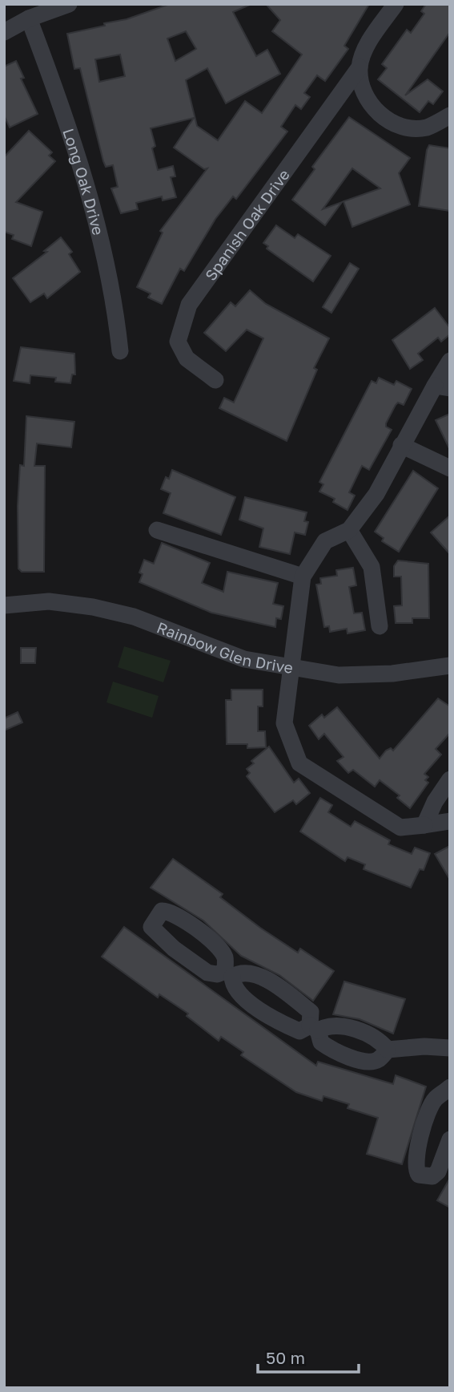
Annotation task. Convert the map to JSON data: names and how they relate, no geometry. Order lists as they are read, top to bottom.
{
  "streets": {
    "street": ["Long Oak Drive", "Spanish Oak Drive", "Rainbow Glen Drive"]
  },
  "scale_bar": "50 m"
}
